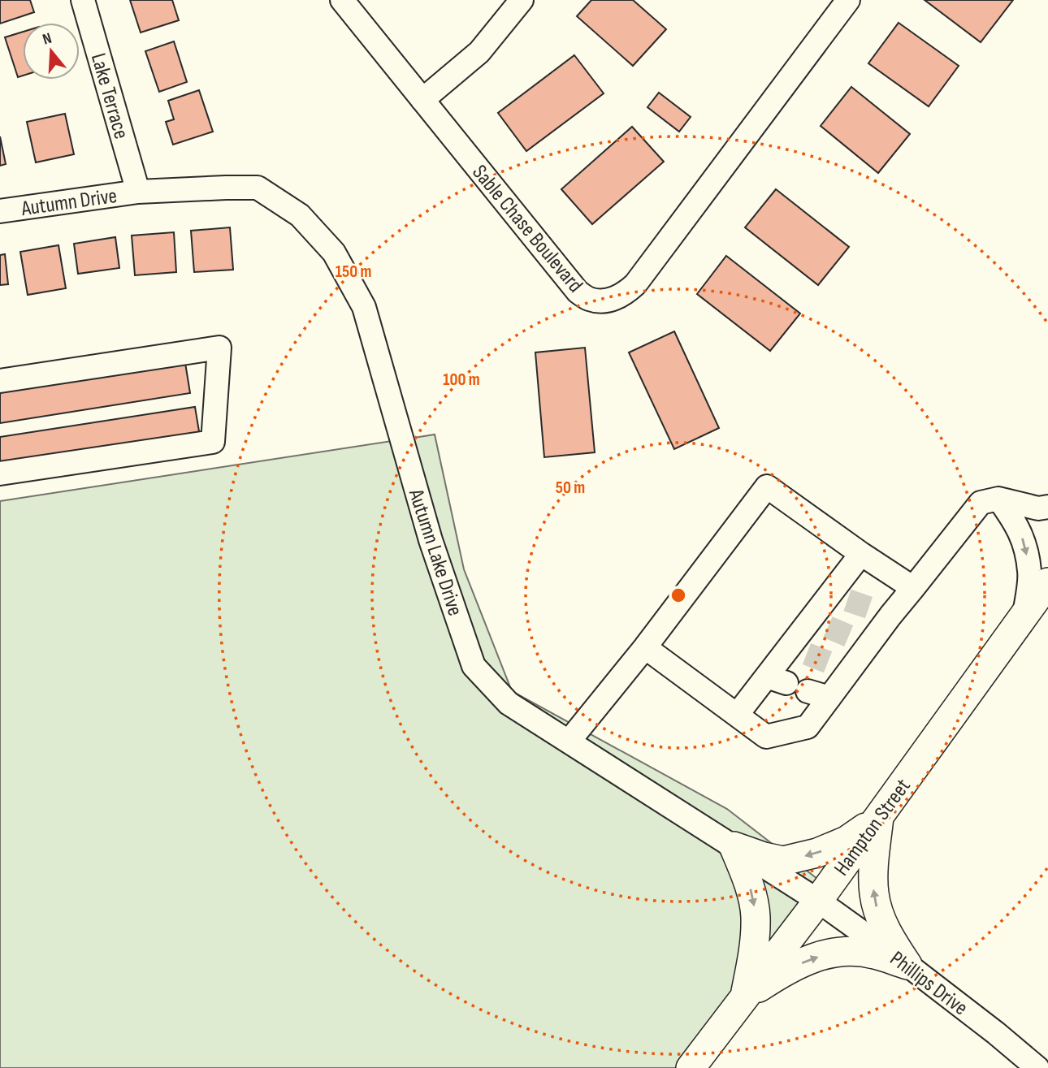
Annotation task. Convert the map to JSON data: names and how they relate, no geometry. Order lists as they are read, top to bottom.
{
  "streets": {
    "main road": ["Hampton Street"],
    "street": [
      "Lake Terrace",
      "Autumn Drive",
      "Sable Chase Boulevard",
      "Autumn Lake Drive",
      "Phillips Drive"
    ]
  },
  "crossings": [
    ["Lake Terrace", "Autumn Drive"],
    ["Lake Terrace", "Autumn Lake Drive"],
    ["Autumn Drive", "Autumn Lake Drive"],
    ["Autumn Lake Drive", "Hampton Street"],
    ["Autumn Lake Drive", "Phillips Drive"],
    ["Hampton Street", "Phillips Drive"]
  ],
  "north": "top",
  "rings": ["150 m", "100 m", "50 m"]
}
